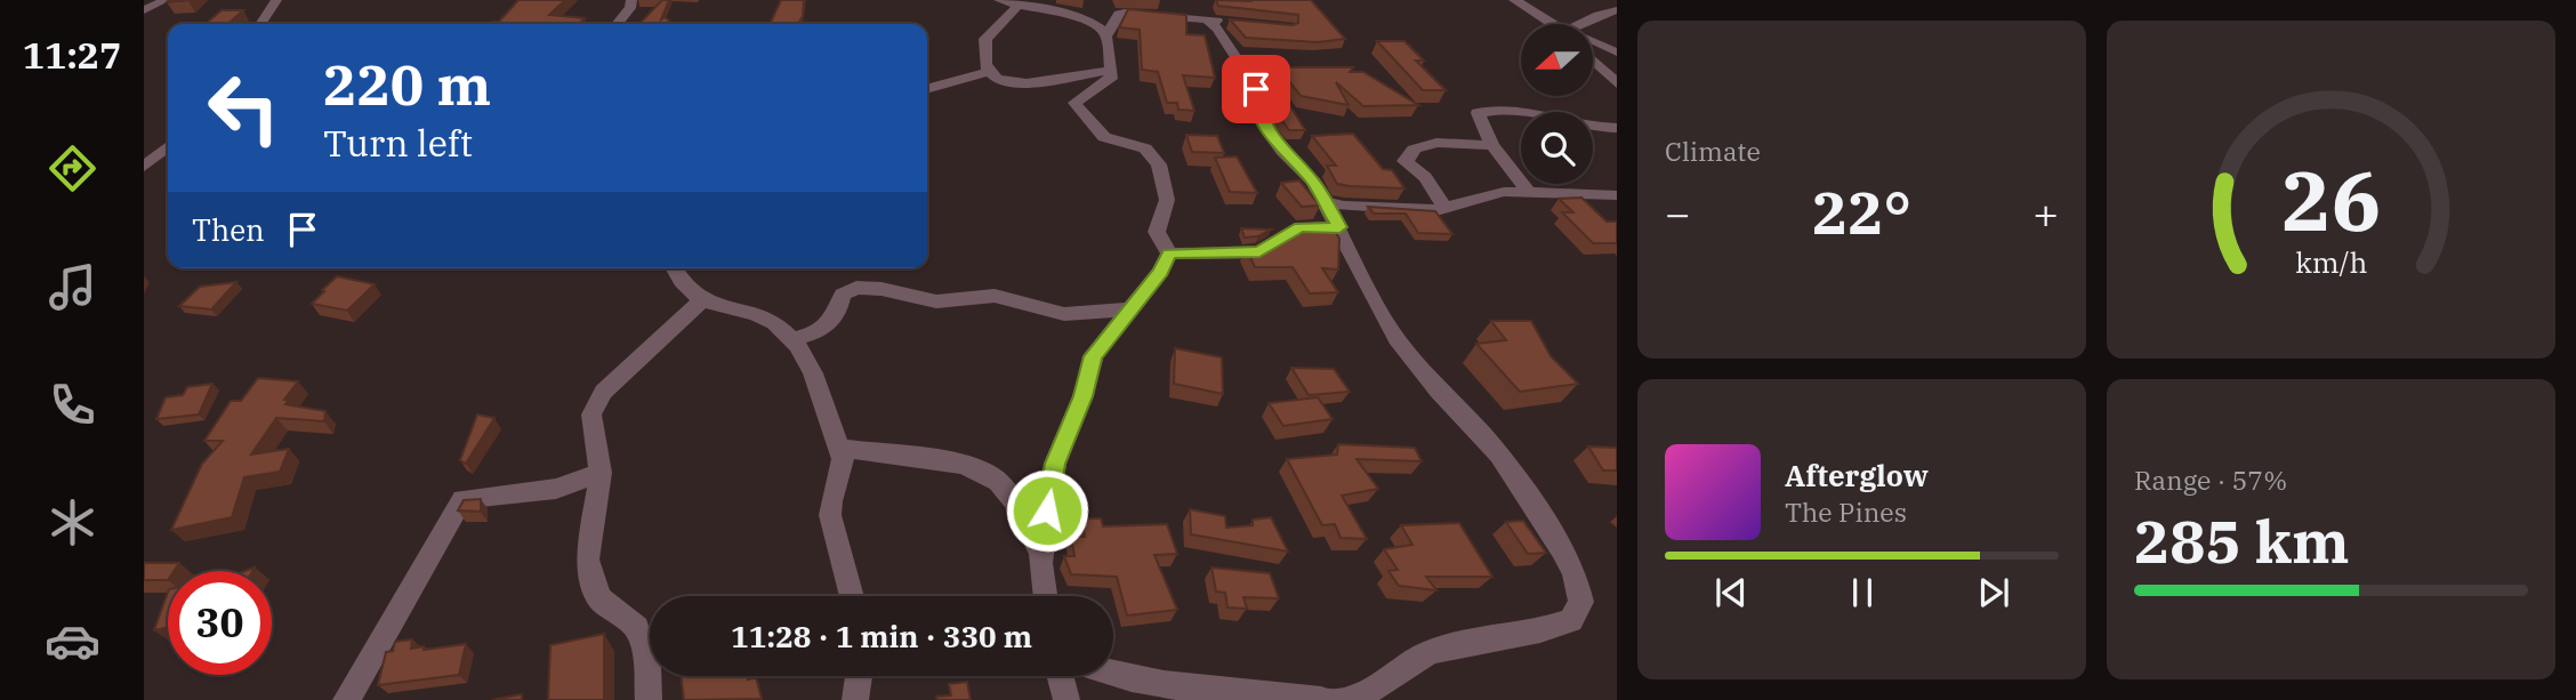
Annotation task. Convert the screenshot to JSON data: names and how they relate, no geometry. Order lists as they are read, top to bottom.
{
  "north": "left",
  "page": {
    "tabs": "11:27",
    "tile": [
      "Climate",
      ["Range · 57%", "285 km"]
    ],
    "turn": ["220 m", "Turn left"],
    "heat": ["−", "22°", "+"],
    "then": "Then",
    "song": ["Afterglow", "The Pines"],
    "limit": "30",
    "trip": "11:28 · 1 min · 330 m",
    "gauge": ["26", "km/h"]
  }
}
